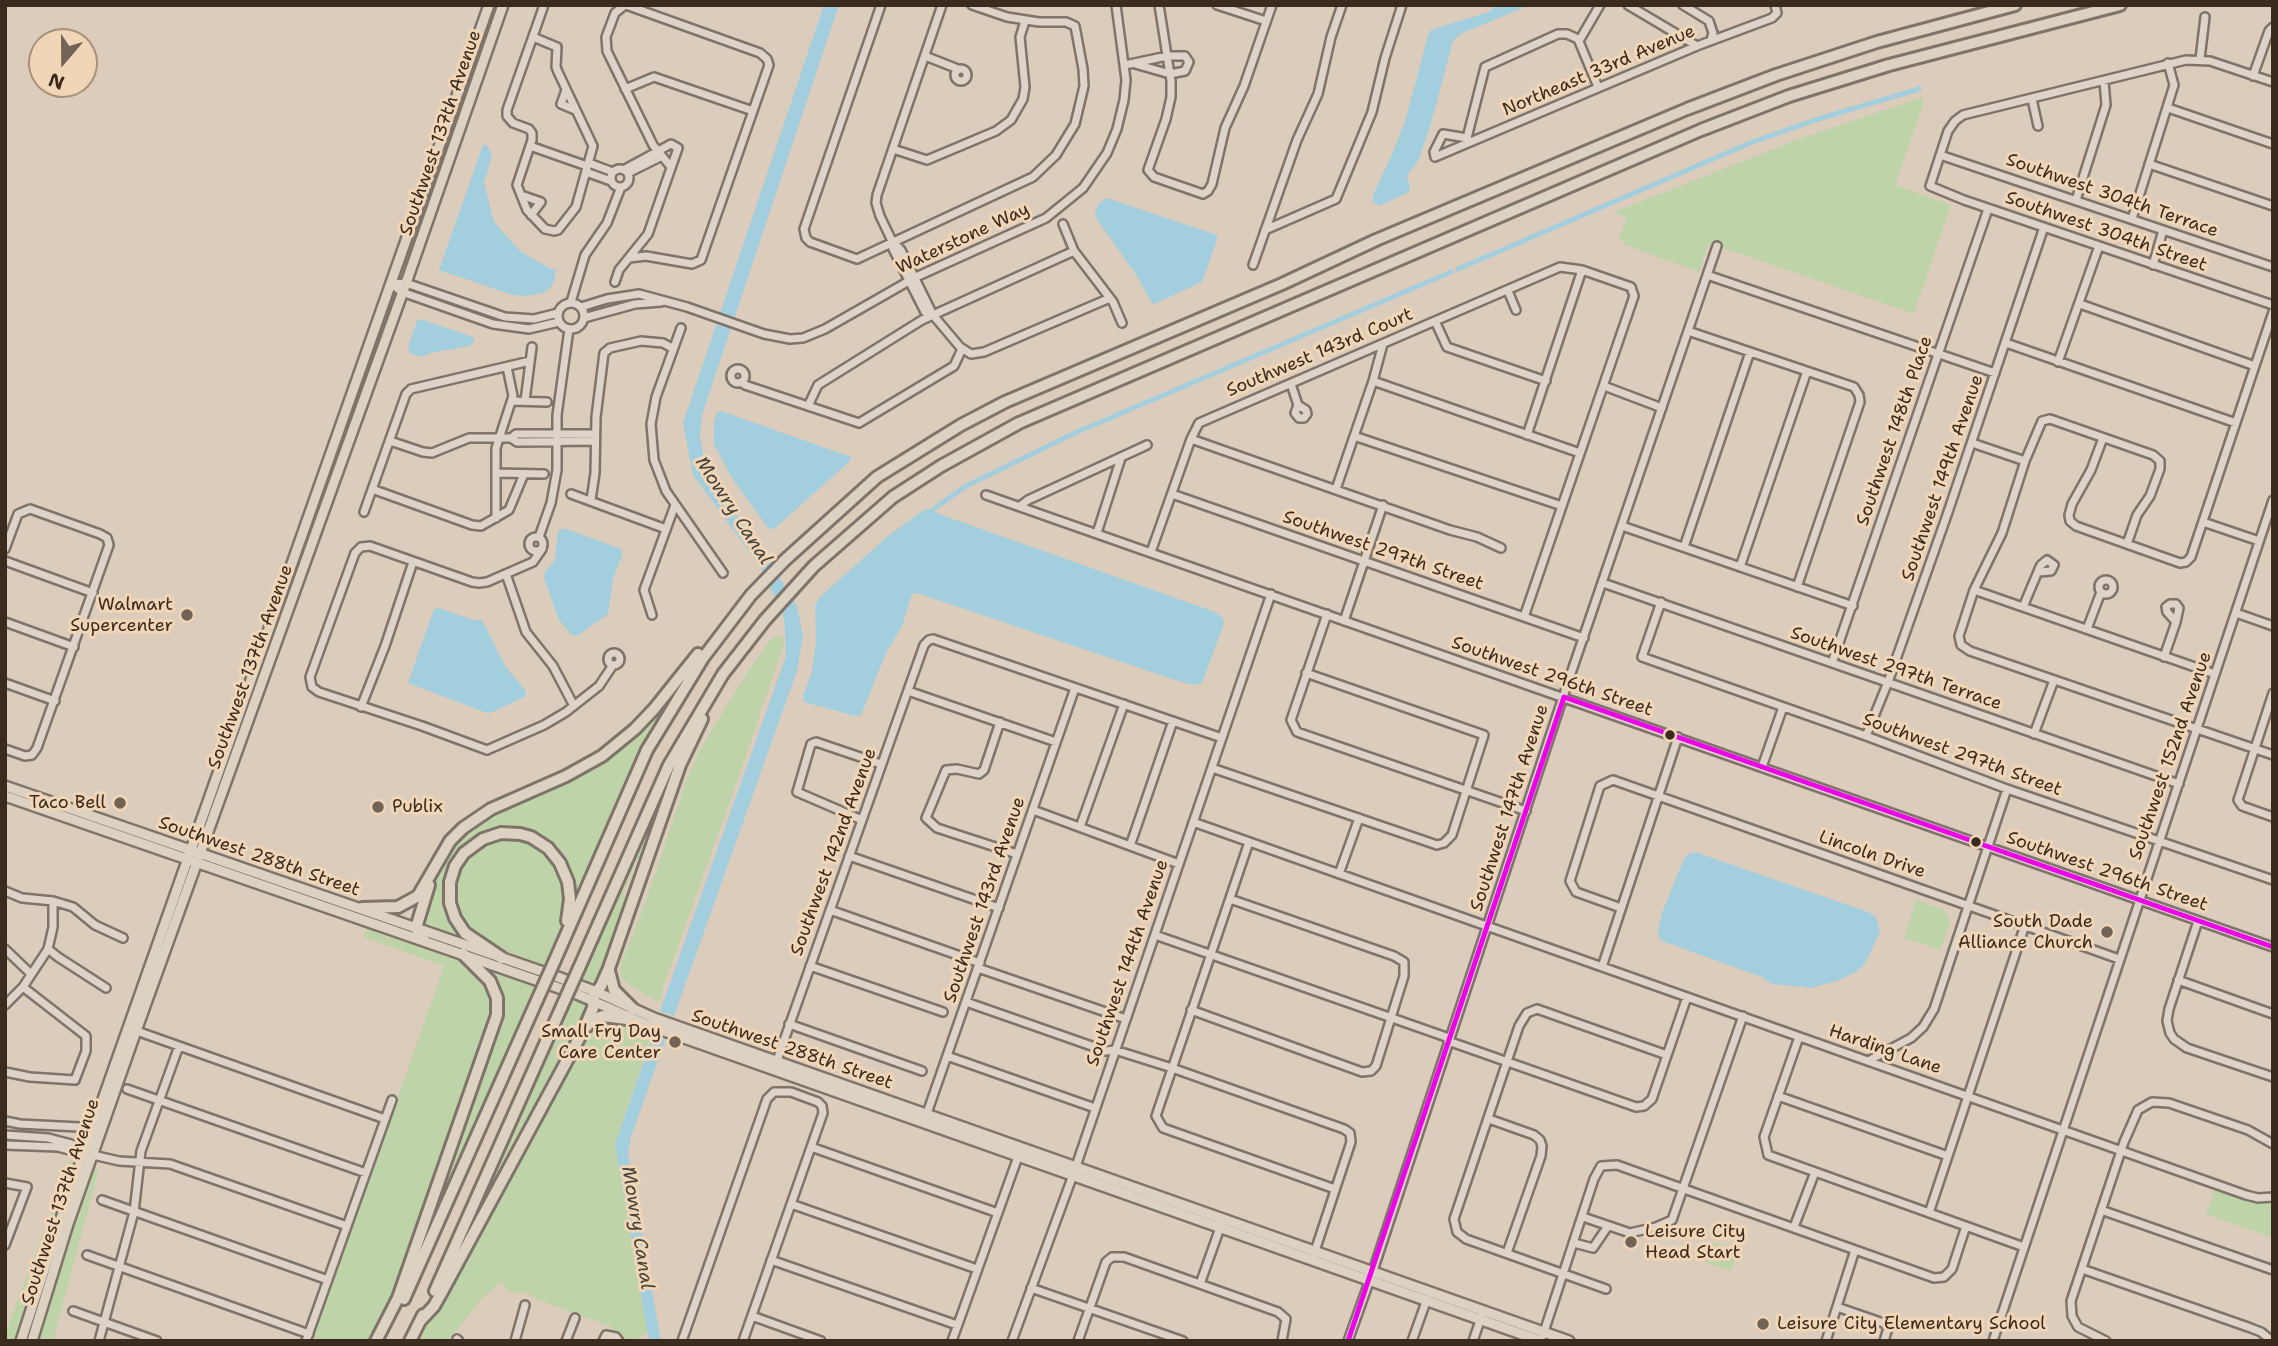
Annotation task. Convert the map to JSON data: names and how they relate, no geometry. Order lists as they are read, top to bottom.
{
  "streets": {
    "main road": ["Southwest 137th Avenue", "Southwest 288th Street"],
    "street": [
      "Northeast 33rd Avenue",
      "Southwest 304th Terrace",
      "Southwest 304th Street",
      "Waterstone Way",
      "Southwest 143rd Court",
      "Southwest 148th Place",
      "Southwest 149th Avenue",
      "Southwest 297th Street",
      "Southwest 297th Terrace",
      "Southwest 296th Street",
      "Southwest 152nd Avenue",
      "Southwest 147th Avenue",
      "Southwest 142nd Avenue",
      "Lincoln Drive",
      "Southwest 143rd Avenue",
      "Southwest 144th Avenue",
      "Harding Lane"
    ]
  },
  "crossings": [
    ["Southwest 137th Avenue", "Southwest 288th Street"],
    ["Southwest 304th Terrace", "Southwest 304th Street"],
    ["Southwest 304th Street", "Southwest 148th Place"],
    ["Southwest 304th Street", "Southwest 149th Avenue"],
    ["Southwest 143rd Court", "Southwest 297th Street"],
    ["Southwest 143rd Court", "Southwest 296th Street"],
    ["Southwest 148th Place", "Southwest 297th Terrace"],
    ["Southwest 149th Avenue", "Southwest 297th Street"],
    ["Southwest 149th Avenue", "Southwest 297th Terrace"],
    ["Southwest 297th Street", "Southwest 297th Terrace"],
    ["Southwest 297th Street", "Southwest 152nd Avenue"],
    ["Southwest 297th Street", "Southwest 147th Avenue"],
    ["Southwest 297th Terrace", "Southwest 152nd Avenue"],
    ["Southwest 297th Terrace", "Southwest 147th Avenue"],
    ["Southwest 296th Street", "Southwest 152nd Avenue"],
    ["Southwest 296th Street", "Southwest 147th Avenue"],
    ["Southwest 296th Street", "Southwest 144th Avenue"],
    ["Southwest 152nd Avenue", "Lincoln Drive"],
    ["Southwest 152nd Avenue", "Harding Lane"],
    ["Southwest 147th Avenue", "Southwest 288th Street"],
    ["Southwest 147th Avenue", "Harding Lane"],
    ["Southwest 142nd Avenue", "Southwest 288th Street"],
    ["Southwest 142nd Avenue", "Southwest 143rd Avenue"],
    ["Southwest 288th Street", "Southwest 143rd Avenue"],
    ["Southwest 288th Street", "Southwest 144th Avenue"],
    ["Southwest 144th Avenue", "Harding Lane"]
  ],
  "water": ["Mowry Canal"],
  "places": [
    "Walmart Supercenter",
    "Taco Bell",
    "Publix",
    "South Dade Alliance Church",
    "Small Fry Day Care Center",
    "Leisure City Head Start",
    "Leisure City Elementary School"
  ],
  "north": "bottom"
}
